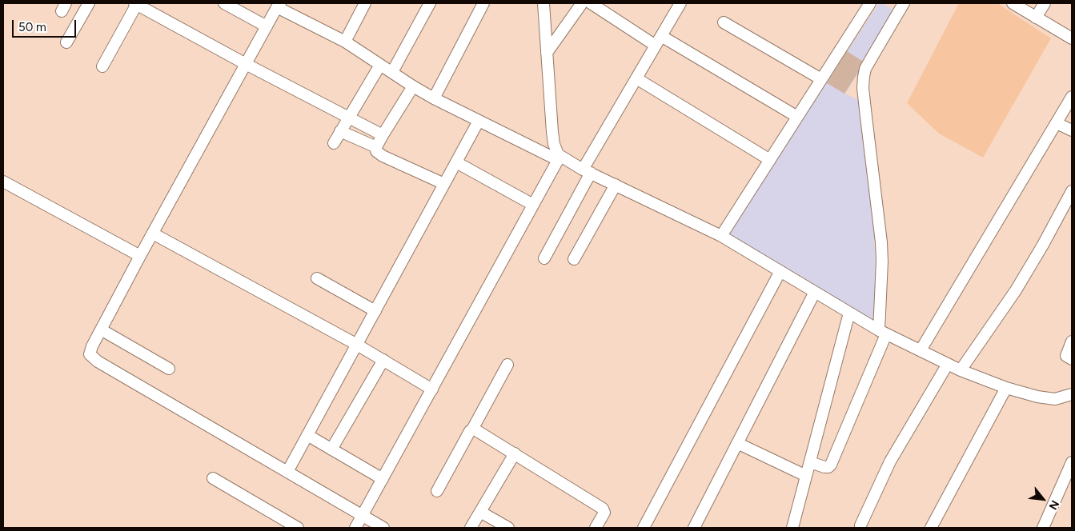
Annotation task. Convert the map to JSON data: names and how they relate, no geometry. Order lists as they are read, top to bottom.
{
  "scale_bar": "50 m",
  "north": "bottom right"
}
